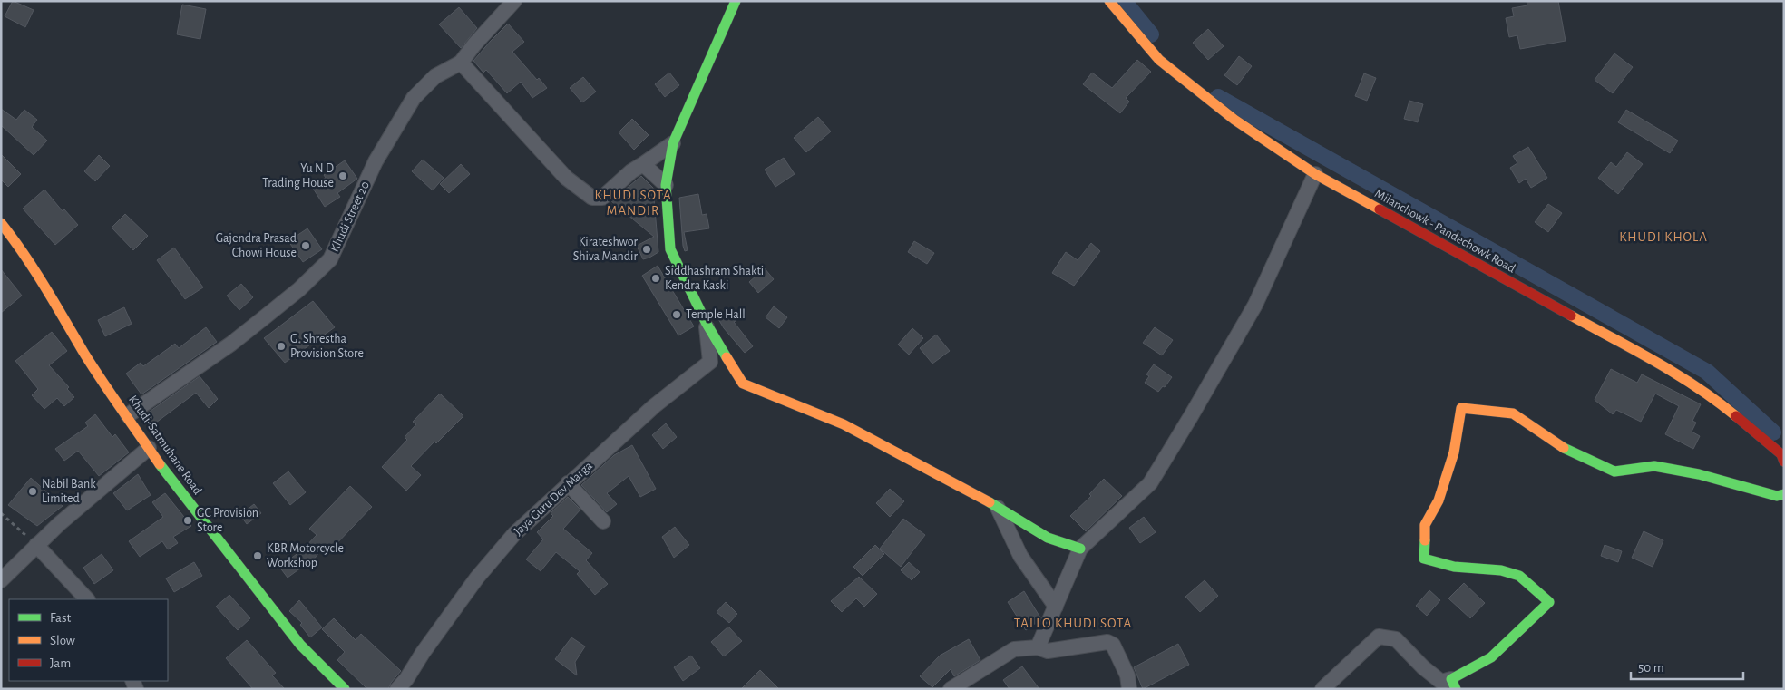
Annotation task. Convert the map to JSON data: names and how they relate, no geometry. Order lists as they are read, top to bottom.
{
  "streets": {
    "street": [
      "Khudi Street 20",
      "Milanchowk - Pandechowk Road",
      "Khudi-Satmuhane Road",
      "Jaya Guru Dev Marga"
    ]
  },
  "crossings": [
    ["Khudi Street 20", "Khudi-Satmuhane Road"]
  ],
  "districts": ["KHUDI SOTA MANDIR", "KHUDI KHOLA", "TALLO KHUDI SOTA"],
  "places": [
    "Yu N D Trading House",
    "Gajendra Prasad Chowi House",
    "Kirateshwor Shiva Mandir",
    "Siddhashram Shakti Kendra Kaski",
    "Temple Hall",
    "G. Shrestha Provision Store",
    "Nabil Bank Limited",
    "GC Provision Store",
    "KBR Motorcycle Workshop"
  ],
  "legend": ["Fast", "Slow", "Jam"],
  "scale_bar": "50 m"
}
